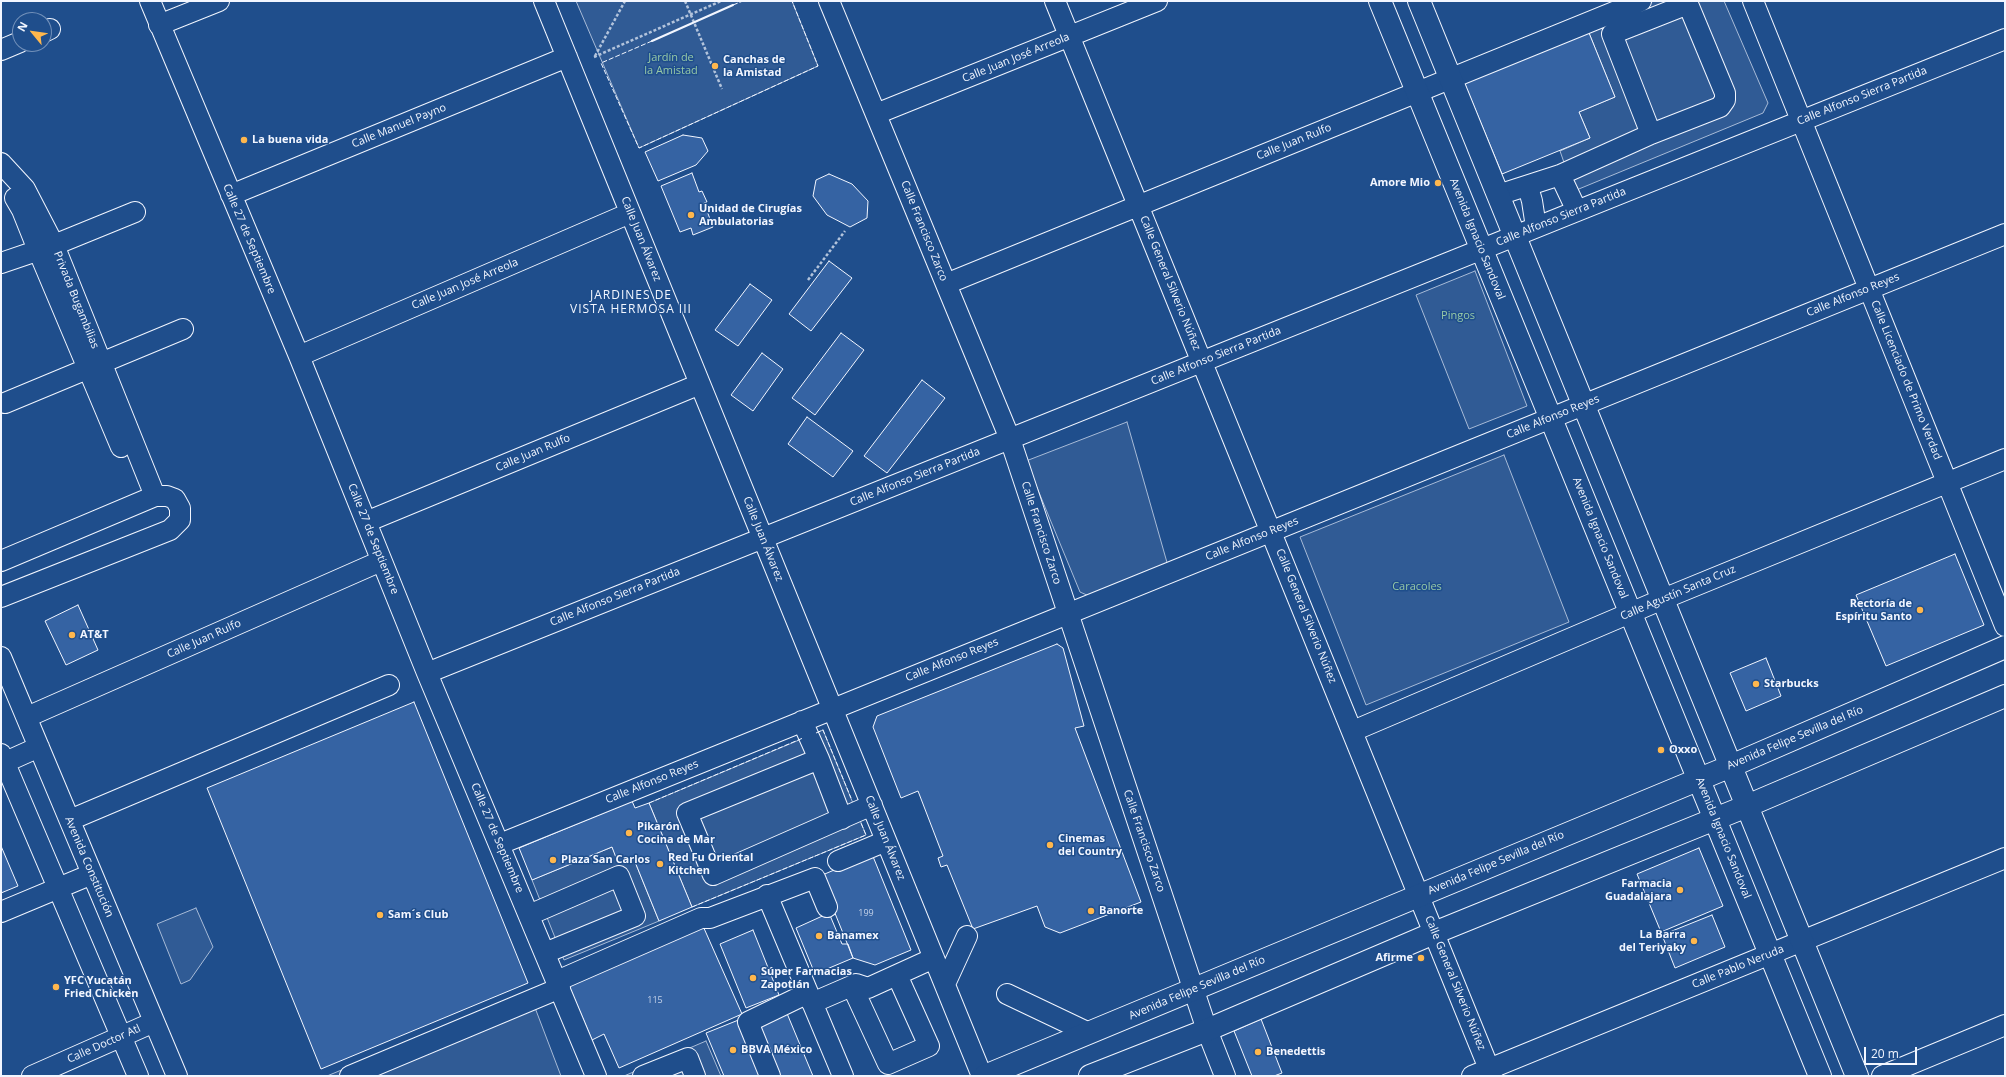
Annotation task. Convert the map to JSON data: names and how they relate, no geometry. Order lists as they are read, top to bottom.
{
  "streets": {
    "main road": ["Avenida Ignacio Sandoval", "Avenida Felipe Sevilla del Río"],
    "street": [
      "Calle Juan José Arreola",
      "Calle Alfonso Sierra Partida",
      "Calle Manuel Payno",
      "Calle Juan Rulfo",
      "Calle Francisco Zarco",
      "Calle 27 de Septiembre",
      "Calle Juan Álvarez",
      "Calle General Silverio Núñez",
      "Calle Alfonso Reyes",
      "Privada Bugambilias",
      "Calle Licenciado de Primo Verdad",
      "Calle Agustín Santa Cruz",
      "Avenida Constitución",
      "Calle Pablo Neruda",
      "Calle Doctor Atl"
    ]
  },
  "crossings": [
    ["Calle Juan José Arreola", "Calle Francisco Zarco"],
    ["Calle Juan José Arreola", "Calle 27 de Septiembre"],
    ["Calle Juan José Arreola", "Calle Juan Álvarez"],
    ["Calle Juan José Arreola", "Calle General Silverio Núñez"],
    ["Calle Alfonso Sierra Partida", "Calle Francisco Zarco"],
    ["Calle Alfonso Sierra Partida", "Calle 27 de Septiembre"],
    ["Calle Alfonso Sierra Partida", "Calle Juan Álvarez"],
    ["Calle Alfonso Sierra Partida", "Avenida Ignacio Sandoval"],
    ["Calle Alfonso Sierra Partida", "Calle General Silverio Núñez"],
    ["Calle Alfonso Sierra Partida", "Calle Licenciado de Primo Verdad"],
    ["Calle Manuel Payno", "Calle 27 de Septiembre"],
    ["Calle Manuel Payno", "Calle Juan Álvarez"],
    ["Calle Juan Rulfo", "Calle Francisco Zarco"],
    ["Calle Juan Rulfo", "Calle 27 de Septiembre"],
    ["Calle Juan Rulfo", "Calle Juan Álvarez"],
    ["Calle Juan Rulfo", "Avenida Ignacio Sandoval"],
    ["Calle Juan Rulfo", "Calle General Silverio Núñez"],
    ["Calle Juan Rulfo", "Avenida Constitución"],
    ["Calle Francisco Zarco", "Calle Alfonso Reyes"],
    ["Calle Francisco Zarco", "Avenida Felipe Sevilla del Río"],
    ["Calle 27 de Septiembre", "Calle Alfonso Reyes"],
    ["Calle Juan Álvarez", "Calle Alfonso Reyes"],
    ["Avenida Ignacio Sandoval", "Calle Alfonso Reyes"],
    ["Avenida Ignacio Sandoval", "Calle Agustín Santa Cruz"],
    ["Avenida Ignacio Sandoval", "Avenida Felipe Sevilla del Río"],
    ["Avenida Ignacio Sandoval", "Calle Pablo Neruda"],
    ["Calle General Silverio Núñez", "Calle Alfonso Reyes"],
    ["Calle General Silverio Núñez", "Calle Agustín Santa Cruz"],
    ["Calle General Silverio Núñez", "Avenida Felipe Sevilla del Río"],
    ["Calle General Silverio Núñez", "Calle Pablo Neruda"],
    ["Calle Alfonso Reyes", "Calle Licenciado de Primo Verdad"],
    ["Calle Licenciado de Primo Verdad", "Calle Agustín Santa Cruz"],
    ["Avenida Constitución", "Calle Doctor Atl"]
  ],
  "districts": ["JARDINES DE VISTA HERMOSA III"],
  "parks": ["Jardín de la Amistad", "Pingos", "Caracoles"],
  "places": [
    "Canchas de la Amistad",
    "La buena vida",
    "Amore Mio",
    "Unidad de Cirugías Ambulatorias",
    "Rectoría de Espíritu Santo",
    "AT&T",
    "Starbucks",
    "Oxxo",
    "Pikarón Cocina de Mar",
    "Cinemas del Country",
    "Plaza San Carlos",
    "Red Fu Oriental Kitchen",
    "Farmacia Guadalajara",
    "Banorte",
    "Sam´s Club",
    "Banamex",
    "La Barra del Teriyaky",
    "Afirme",
    "Súper Farmacias Zapotlán",
    "YFC Yucatán Fried Chicken",
    "BBVA México",
    "Benedettis"
  ],
  "house_numbers": ["199", "115"],
  "scale_bar": "20 m",
  "north": "top left"
}
